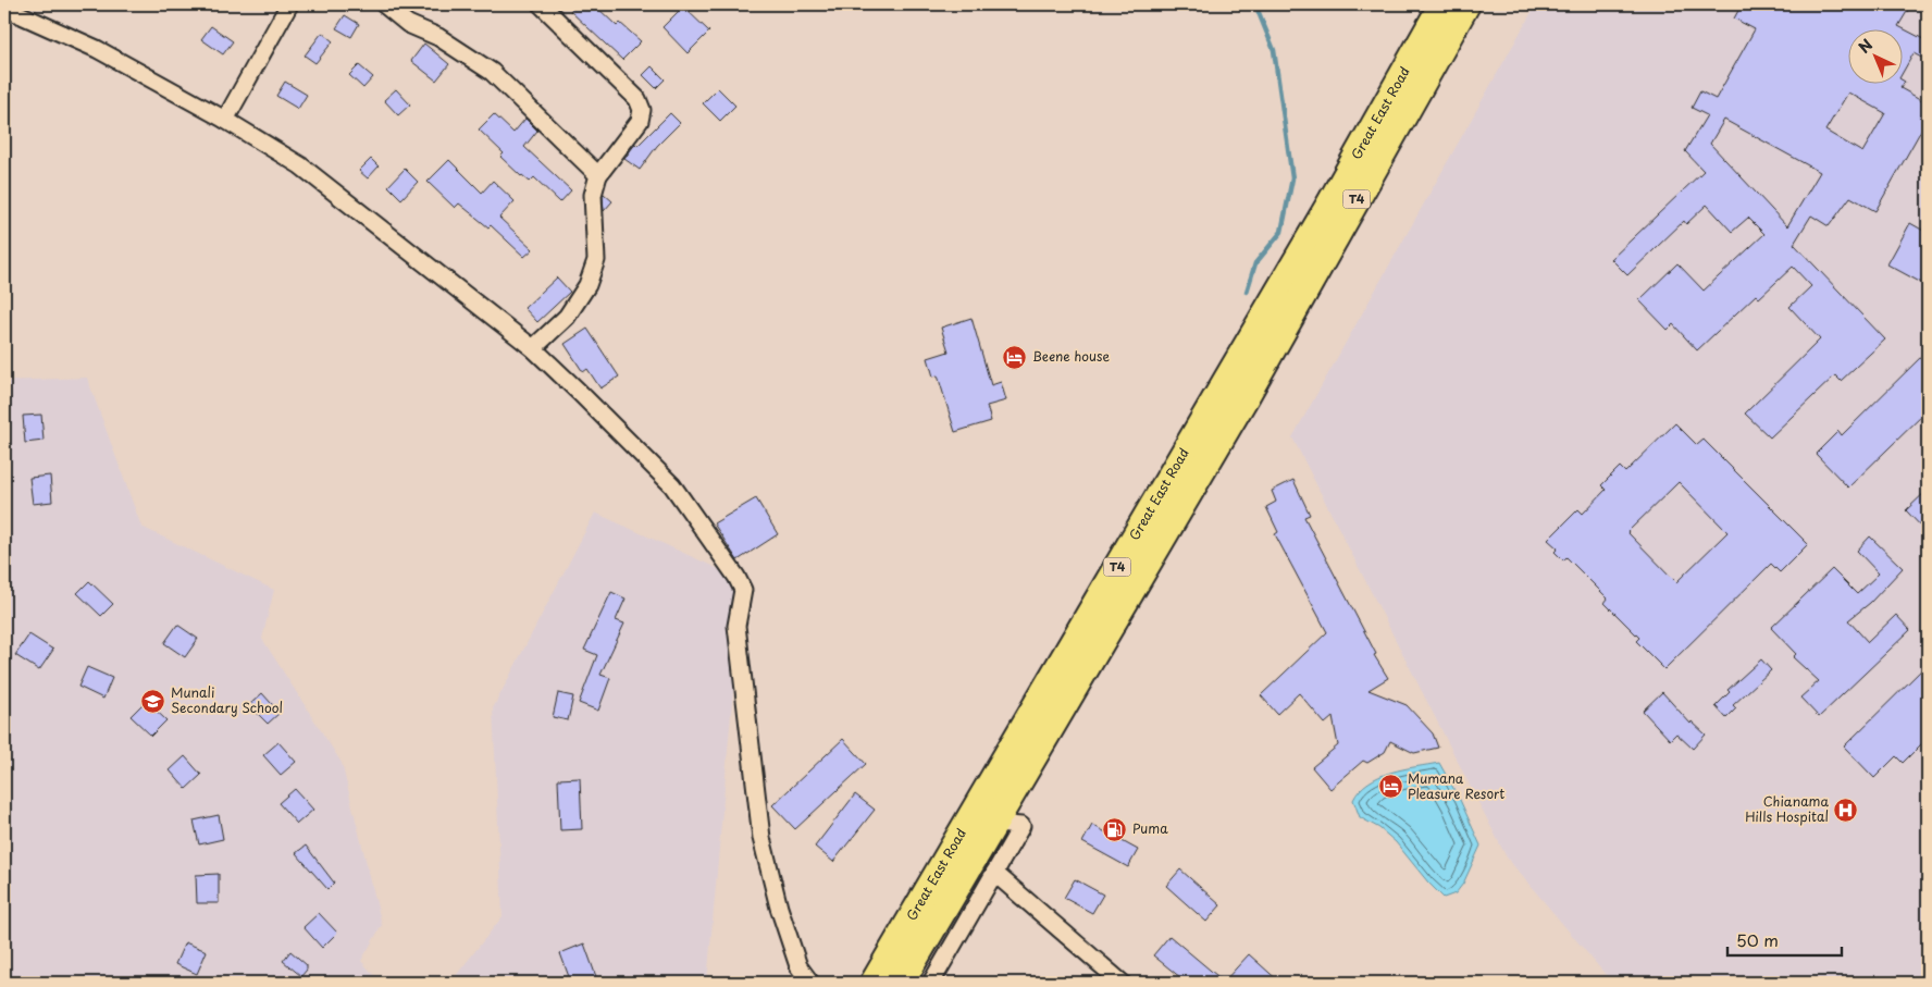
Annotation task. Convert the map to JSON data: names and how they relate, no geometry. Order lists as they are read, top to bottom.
{
  "streets": {
    "main road": ["Great East Road", "T4"]
  },
  "places": {
    "hotel": ["Beene house", "Mumana Pleasure Resort"],
    "school or university": ["Munali Secondary School"],
    "hospital": ["Chianama Hills Hospital"],
    "fuel station": ["Puma"]
  },
  "scale_bar": "50 m",
  "north": "top left"
}
